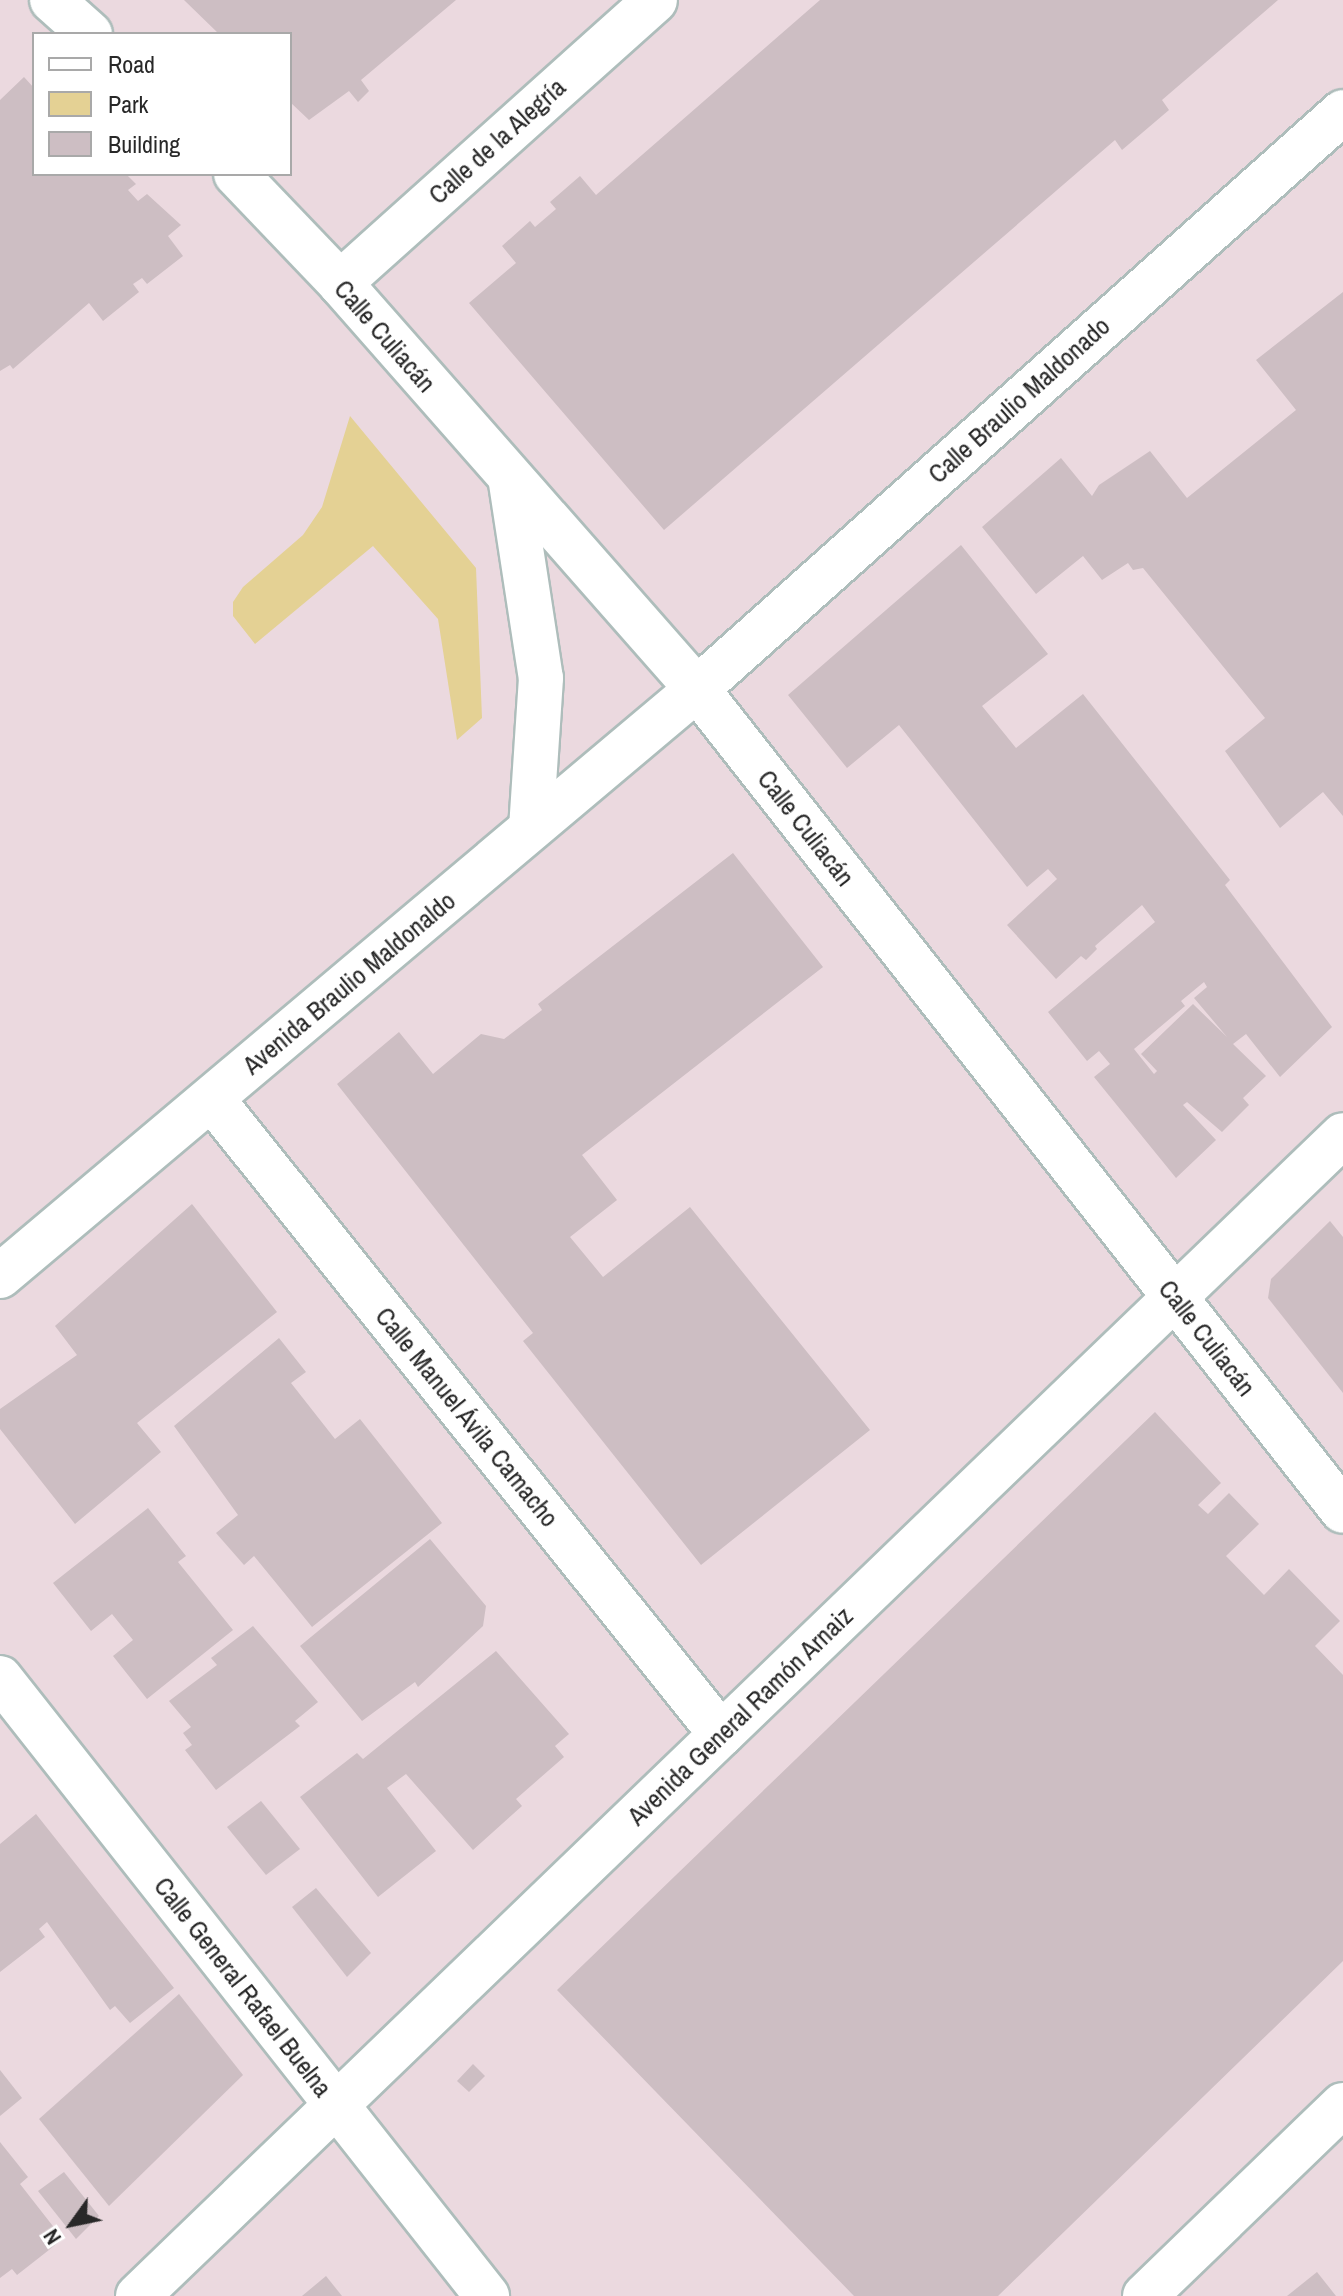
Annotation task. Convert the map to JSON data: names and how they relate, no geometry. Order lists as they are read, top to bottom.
{
  "streets": {
    "street": [
      "Calle de la Alegría",
      "Calle Culiacán",
      "Calle Braulio Maldonado",
      "Avenida Braulio Maldonaldo",
      "Calle Manuel Ávila Camacho",
      "Avenida General Ramón Arnaiz",
      "Calle General Rafael Buelna"
    ]
  },
  "crossings": [
    ["Calle de la Alegría", "Calle Culiacán"],
    ["Calle Culiacán", "Calle Braulio Maldonado"],
    ["Calle Culiacán", "Avenida Braulio Maldonaldo"],
    ["Calle Culiacán", "Avenida General Ramón Arnaiz"],
    ["Calle Braulio Maldonado", "Avenida Braulio Maldonaldo"],
    ["Avenida Braulio Maldonaldo", "Calle Manuel Ávila Camacho"],
    ["Calle Manuel Ávila Camacho", "Avenida General Ramón Arnaiz"],
    ["Avenida General Ramón Arnaiz", "Calle General Rafael Buelna"]
  ],
  "legend": ["Road", "Park", "Building"],
  "north": "bottom left"
}
